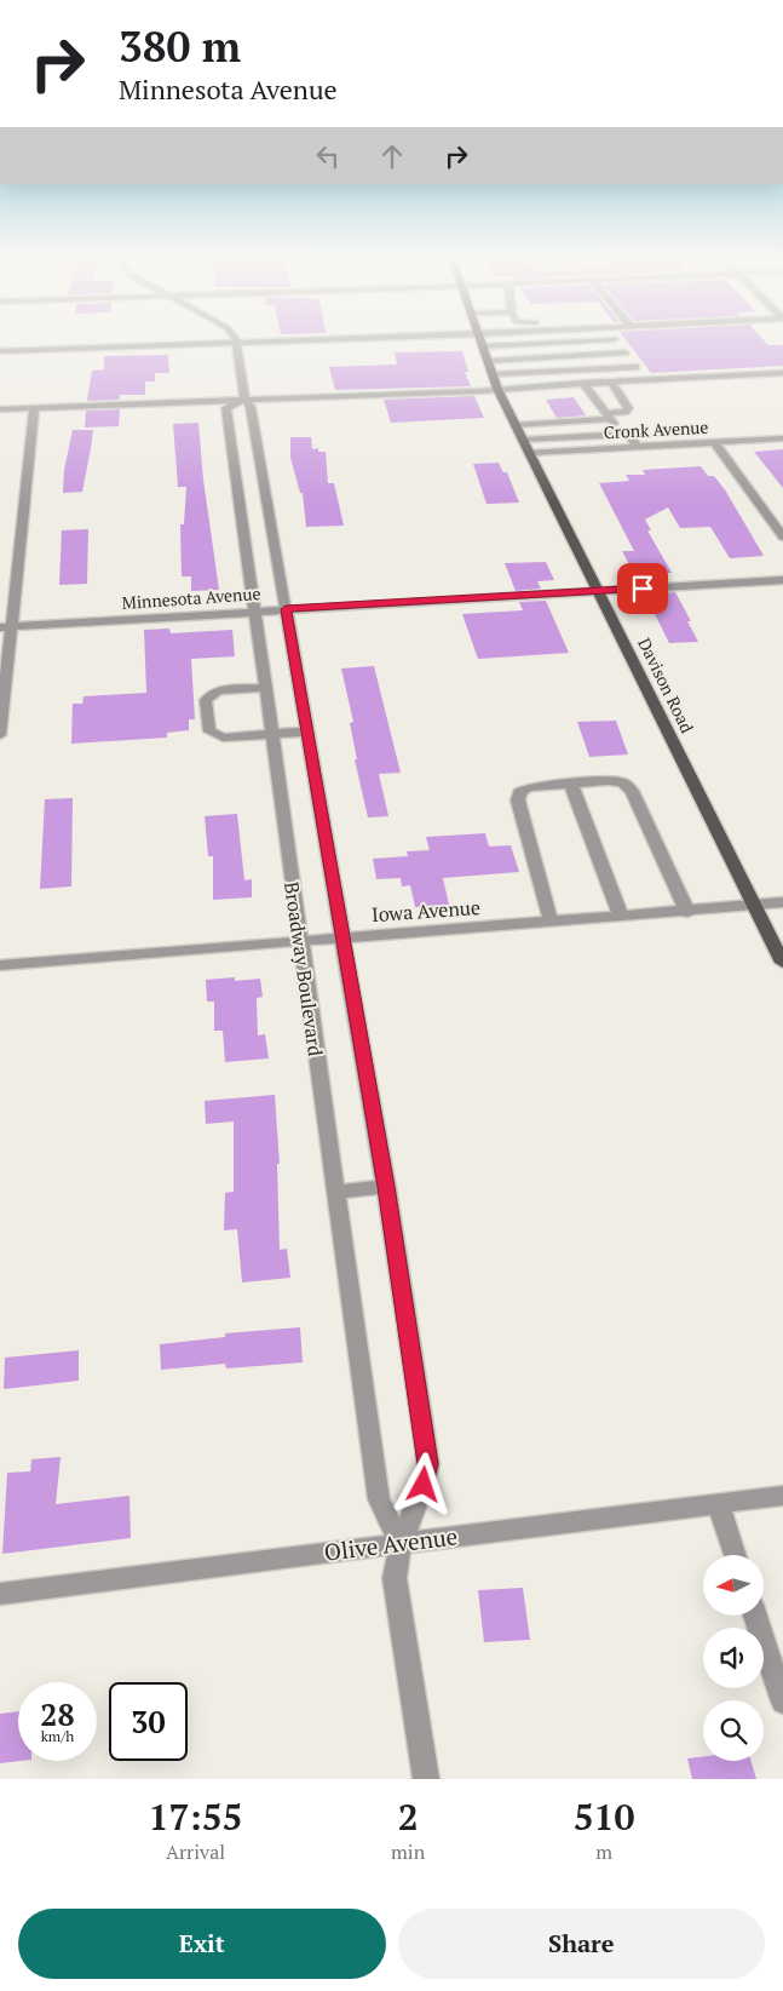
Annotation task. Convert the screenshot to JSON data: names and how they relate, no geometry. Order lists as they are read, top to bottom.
{
  "streets": {
    "main road": ["Davison Road"],
    "street": [
      "Cronk Avenue",
      "Minnesota Avenue",
      "Iowa Avenue",
      "Broadway Boulevard",
      "Olive Avenue"
    ]
  },
  "crossings": [
    ["Cronk Avenue", "Davison Road"],
    ["Minnesota Avenue", "Davison Road"],
    ["Minnesota Avenue", "Broadway Boulevard"],
    ["Davison Road", "Iowa Avenue"],
    ["Iowa Avenue", "Broadway Boulevard"],
    ["Broadway Boulevard", "Olive Avenue"]
  ],
  "north": "left",
  "page": {
    "turn": ["380 m", "Minnesota Avenue"],
    "speed": "28 km/h",
    "limit": "30",
    "eta": [
      "17:55",
      "Arrival",
      "2",
      "min",
      "510",
      "m"
    ],
    "buttons": ["Exit", "Share"]
  }
}
